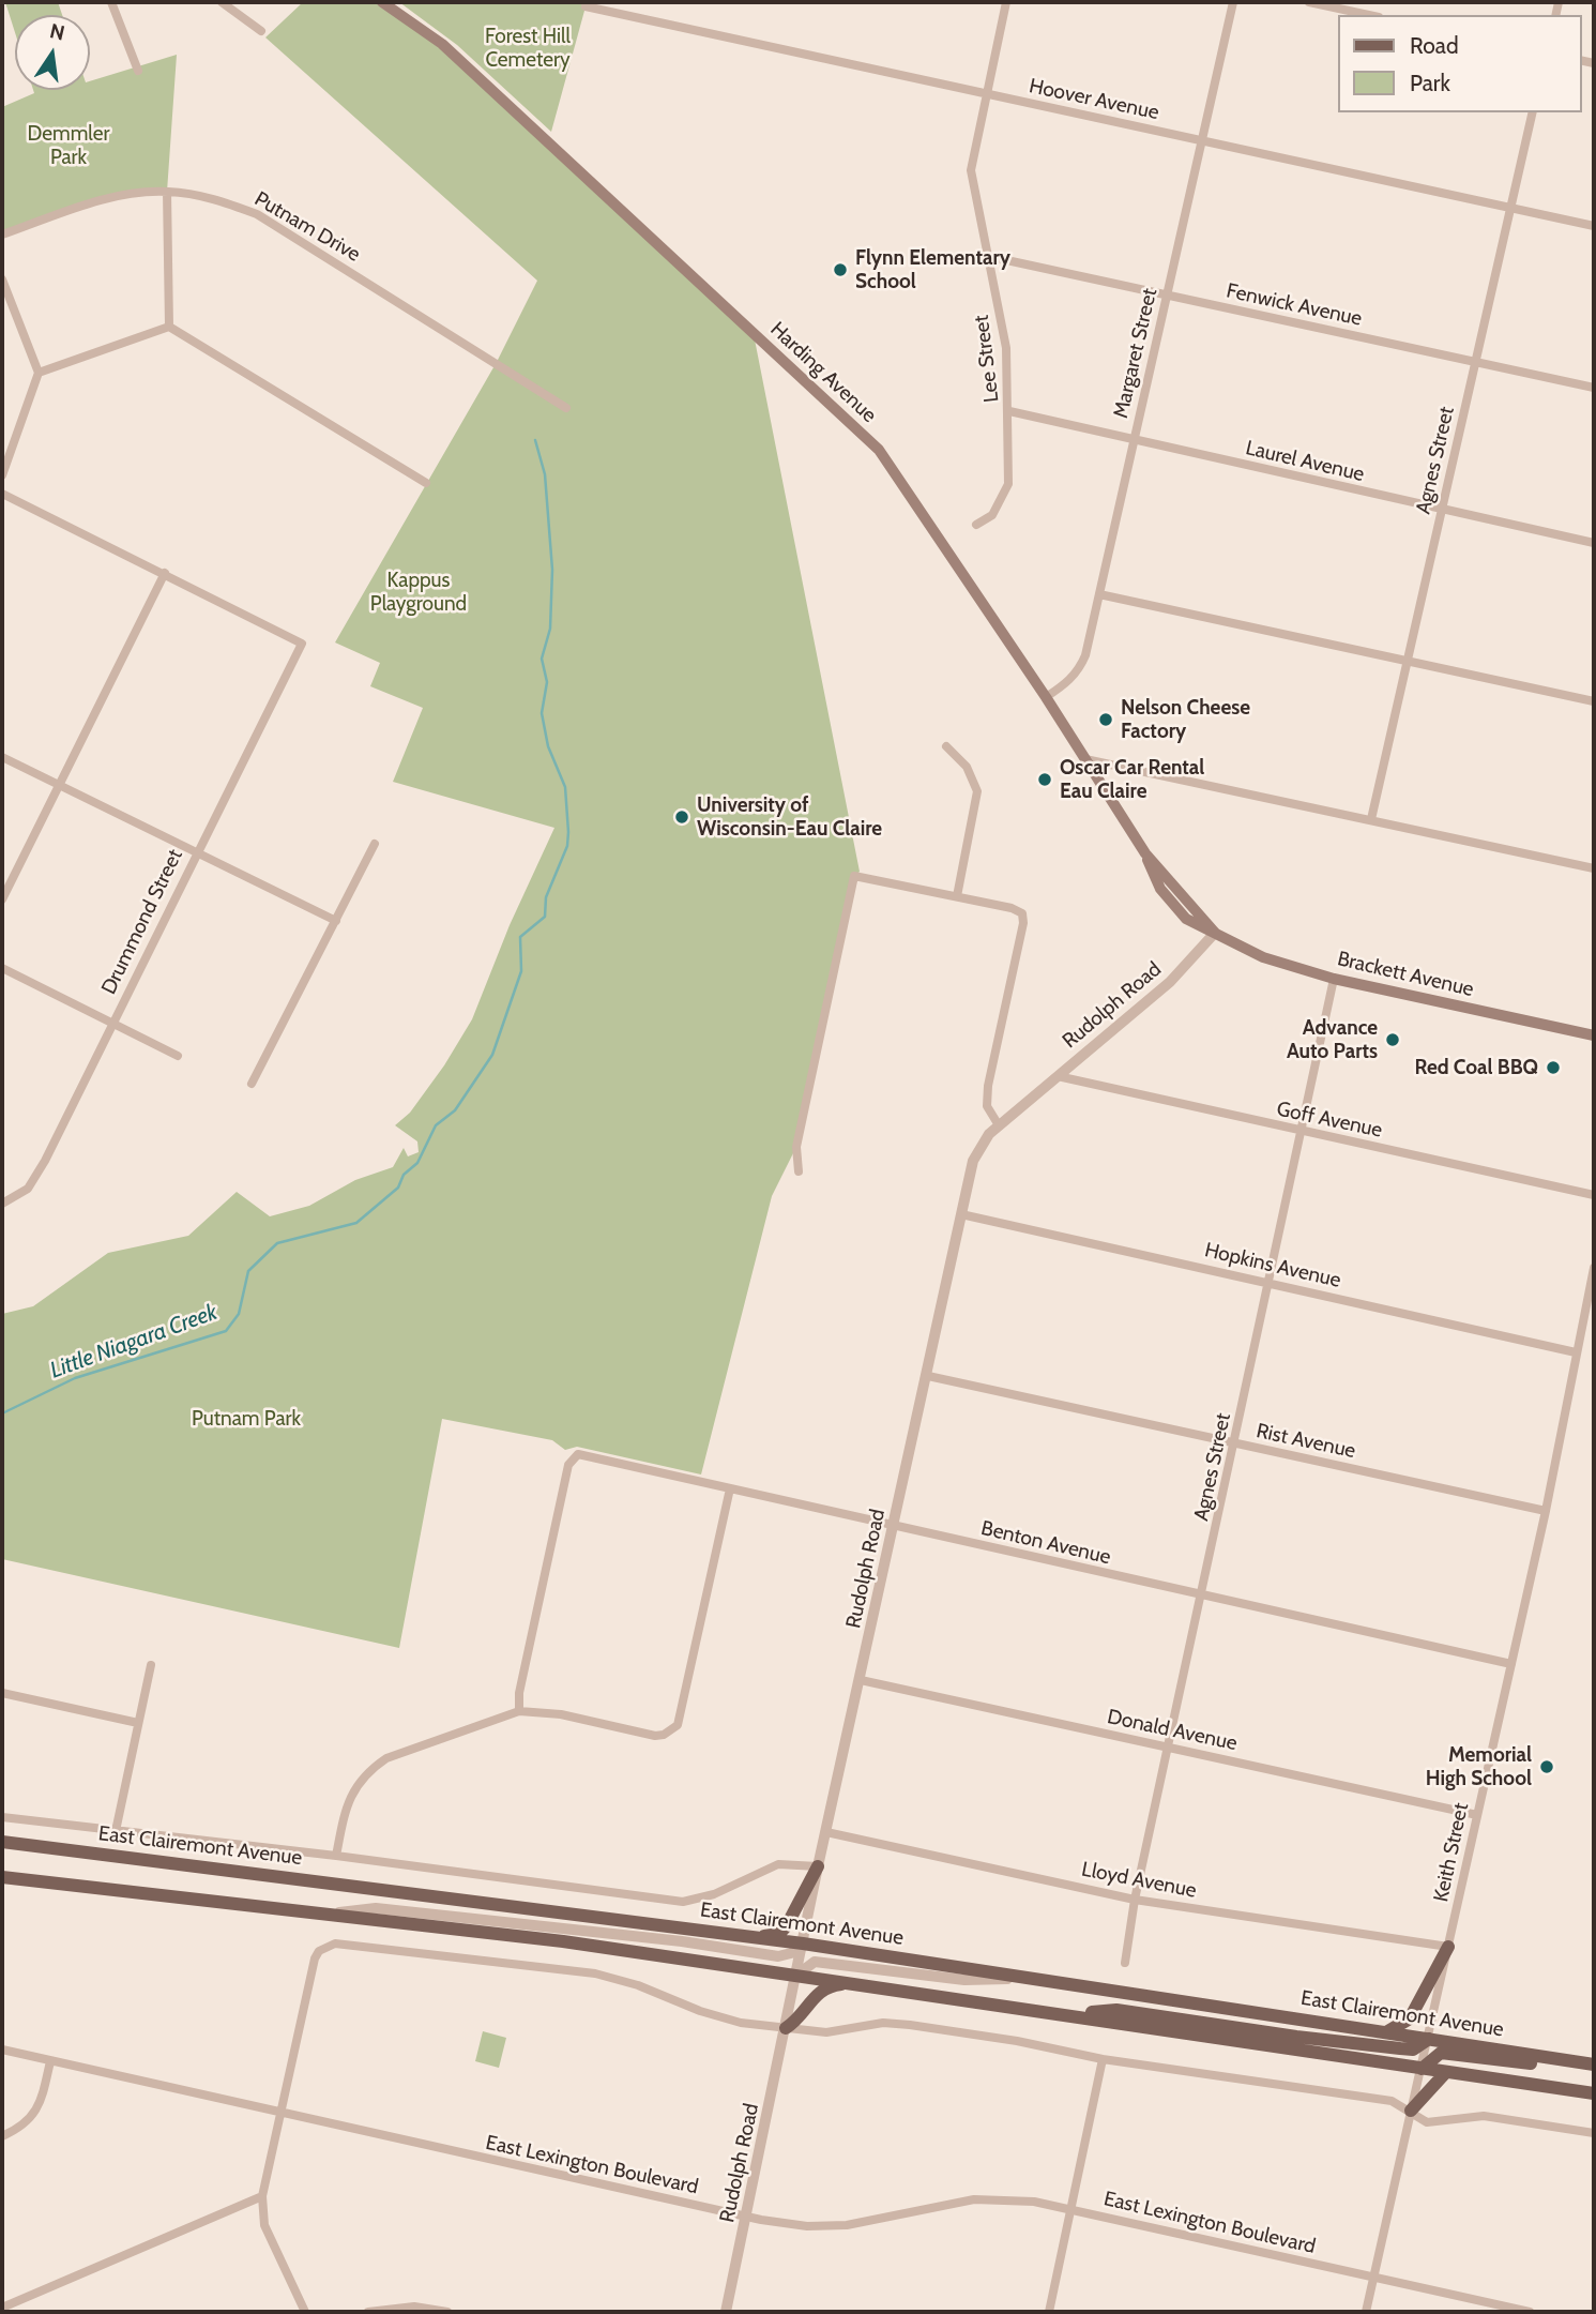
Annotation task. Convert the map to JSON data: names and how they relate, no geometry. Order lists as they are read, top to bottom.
{
  "streets": {
    "main road": ["Harding Avenue", "Brackett Avenue", "East Clairemont Avenue"],
    "street": [
      "Hoover Avenue",
      "Putnam Drive",
      "Fenwick Avenue",
      "Margaret Street",
      "Lee Street",
      "Agnes Street",
      "Laurel Avenue",
      "Drummond Street",
      "Rudolph Road",
      "Goff Avenue",
      "Hopkins Avenue",
      "Rist Avenue",
      "Benton Avenue",
      "Donald Avenue",
      "Keith Street",
      "Lloyd Avenue",
      "East Lexington Boulevard"
    ]
  },
  "crossings": [
    ["Hoover Avenue", "Margaret Street"],
    ["Hoover Avenue", "Lee Street"],
    ["Hoover Avenue", "Agnes Street"],
    ["Fenwick Avenue", "Margaret Street"],
    ["Fenwick Avenue", "Lee Street"],
    ["Fenwick Avenue", "Agnes Street"],
    ["Margaret Street", "Harding Avenue"],
    ["Margaret Street", "Laurel Avenue"],
    ["Lee Street", "Laurel Avenue"],
    ["Harding Avenue", "Brackett Avenue"],
    ["Harding Avenue", "Rudolph Road"],
    ["Agnes Street", "Laurel Avenue"],
    ["Agnes Street", "Brackett Avenue"],
    ["Agnes Street", "Goff Avenue"],
    ["Agnes Street", "Hopkins Avenue"],
    ["Agnes Street", "Rist Avenue"],
    ["Agnes Street", "Benton Avenue"],
    ["Agnes Street", "Donald Avenue"],
    ["Agnes Street", "Lloyd Avenue"],
    ["Brackett Avenue", "Rudolph Road"],
    ["Rudolph Road", "Goff Avenue"],
    ["Rudolph Road", "Hopkins Avenue"],
    ["Rudolph Road", "Rist Avenue"],
    ["Rudolph Road", "Benton Avenue"],
    ["Rudolph Road", "Donald Avenue"],
    ["Rudolph Road", "East Clairemont Avenue"],
    ["Rudolph Road", "Lloyd Avenue"],
    ["Rudolph Road", "East Lexington Boulevard"],
    ["Hopkins Avenue", "Keith Street"],
    ["Rist Avenue", "Keith Street"],
    ["Benton Avenue", "Keith Street"],
    ["Donald Avenue", "Keith Street"],
    ["East Clairemont Avenue", "Keith Street"],
    ["Keith Street", "Lloyd Avenue"],
    ["Keith Street", "East Lexington Boulevard"]
  ],
  "water": ["Little Niagara Creek"],
  "parks": [
    "Forest Hill Cemetery",
    "Demmler Park",
    "Kappus Playground",
    "Putnam Park"
  ],
  "places": [
    "Flynn Elementary School",
    "Nelson Cheese Factory",
    "Oscar Car Rental Eau Claire",
    "University of Wisconsin-Eau Claire",
    "Advance Auto Parts",
    "Red Coal BBQ",
    "Memorial High School"
  ],
  "legend": ["Road", "Park"],
  "north": "top"
}
